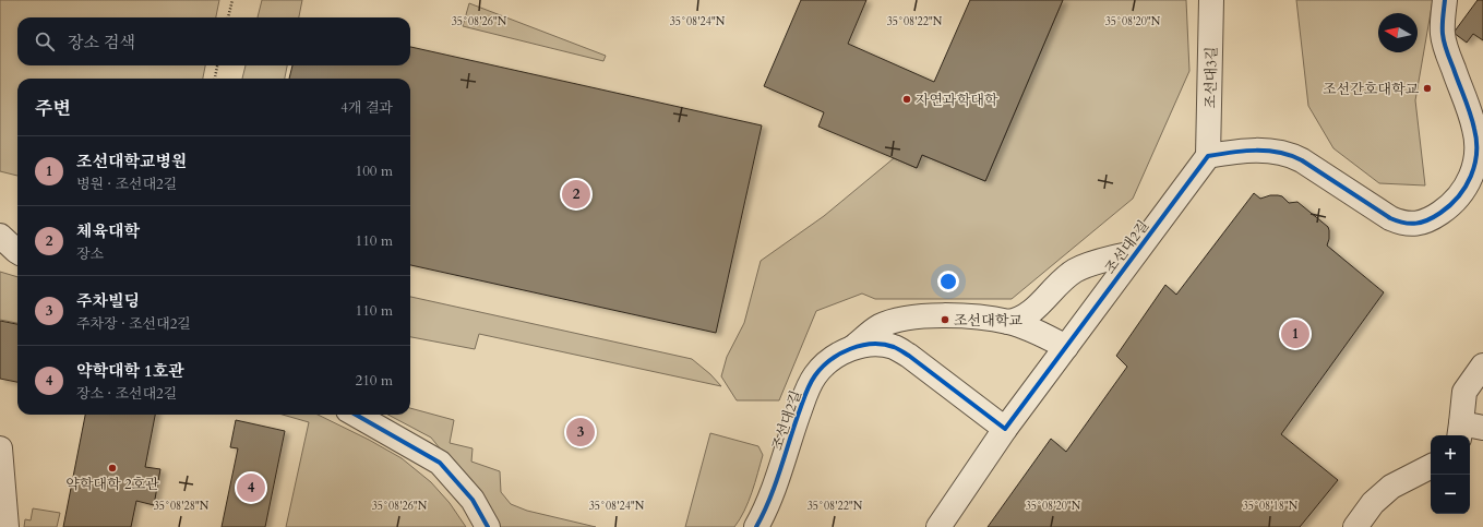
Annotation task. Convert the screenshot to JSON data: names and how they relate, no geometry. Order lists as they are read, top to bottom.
{
  "streets": {
    "street": ["조선대3길", "조선대2길"]
  },
  "crossings": [
    ["조선대3길", "조선대2길"]
  ],
  "places": [
    "조선간호대학교",
    "자연과학대학",
    "조선대학교",
    "약학대학 2호관"
  ],
  "north": "left",
  "page": {
    "search": "장소 검색",
    "heading": ["주변", "4개 결과"],
    "list": [
      {
        "mark": "1",
        "name": "조선대학교병원",
        "note": "병원 · 조선대2길",
        "value": "100 m"
      },
      {
        "mark": "2",
        "name": "체육대학",
        "note": "장소",
        "value": "110 m"
      },
      {
        "mark": "3",
        "name": "주차빌딩",
        "note": "주차장 · 조선대2길",
        "value": "110 m"
      },
      {
        "mark": "4",
        "name": "약학대학 1호관",
        "note": "장소 · 조선대2길",
        "value": "210 m"
      }
    ],
    "pins": [
      "2",
      "1",
      "3",
      "4"
    ],
    "map_buttons": ["+", "−"]
  },
  "coordinates": [
    "35°08'26\"N",
    "35°08'24\"N",
    "35°08'22\"N",
    "35°08'20\"N",
    "35°08'28\"N",
    "35°08'18\"N"
  ]
}
